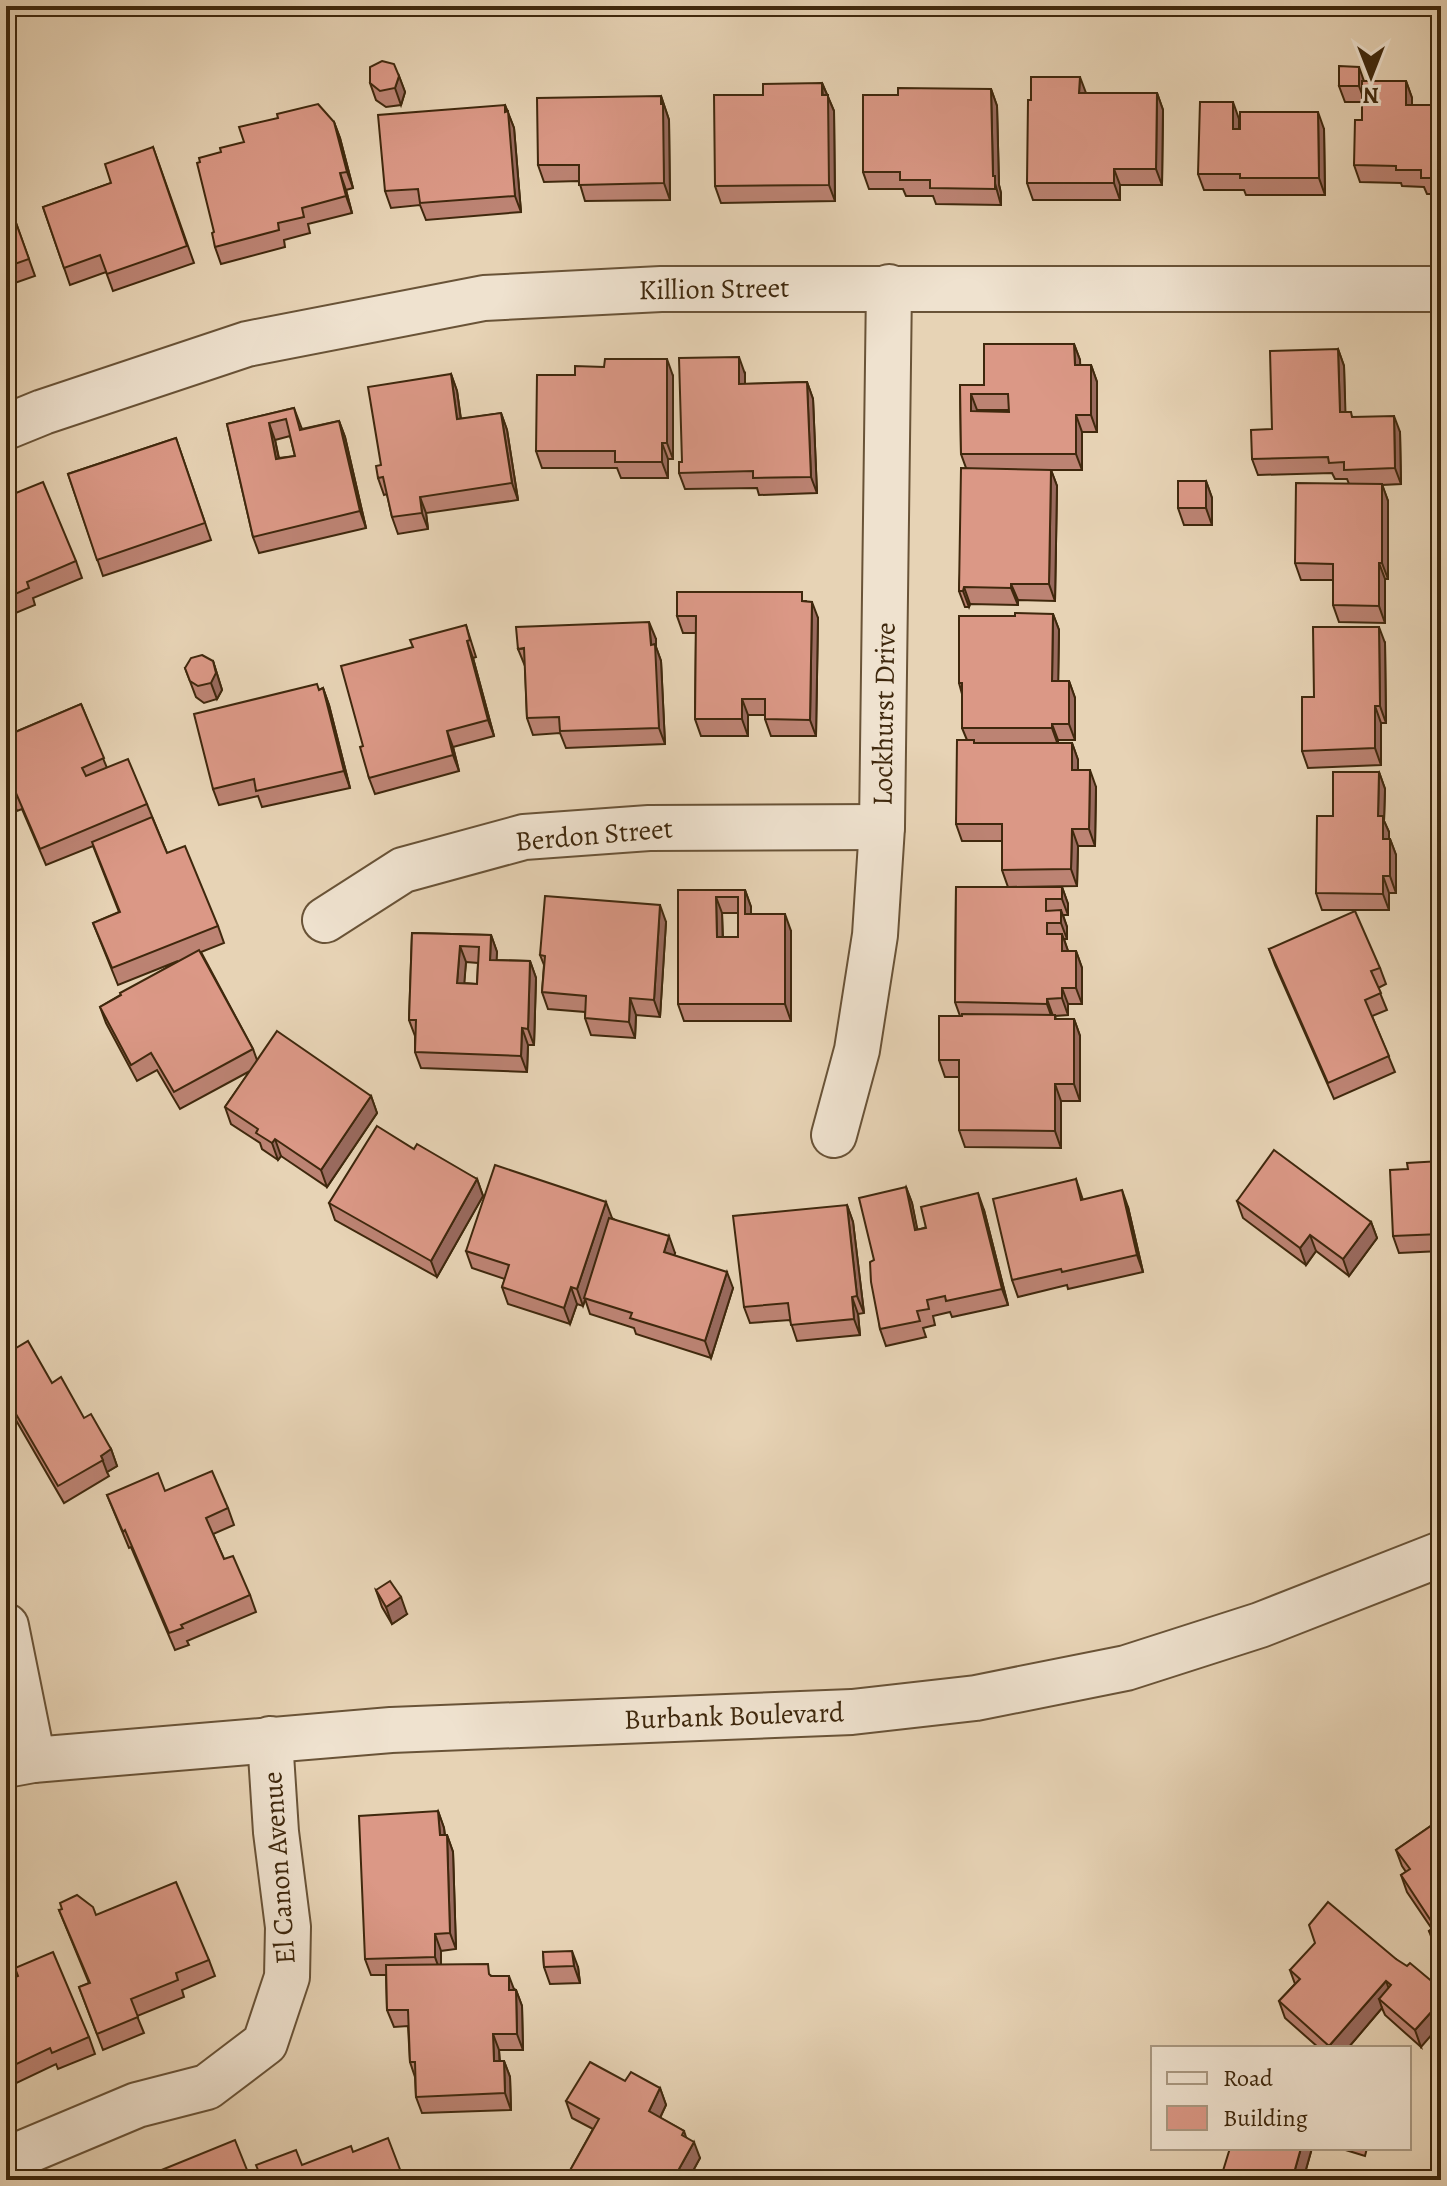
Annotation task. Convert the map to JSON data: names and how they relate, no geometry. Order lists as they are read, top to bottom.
{
  "streets": {
    "street": [
      "Killion Street",
      "Lockhurst Drive",
      "Berdon Street",
      "Burbank Boulevard",
      "El Canon Avenue"
    ]
  },
  "crossings": [
    ["Killion Street", "Lockhurst Drive"],
    ["Lockhurst Drive", "Berdon Street"],
    ["Burbank Boulevard", "El Canon Avenue"]
  ],
  "legend": ["Road", "Building"],
  "north": "bottom"
}
